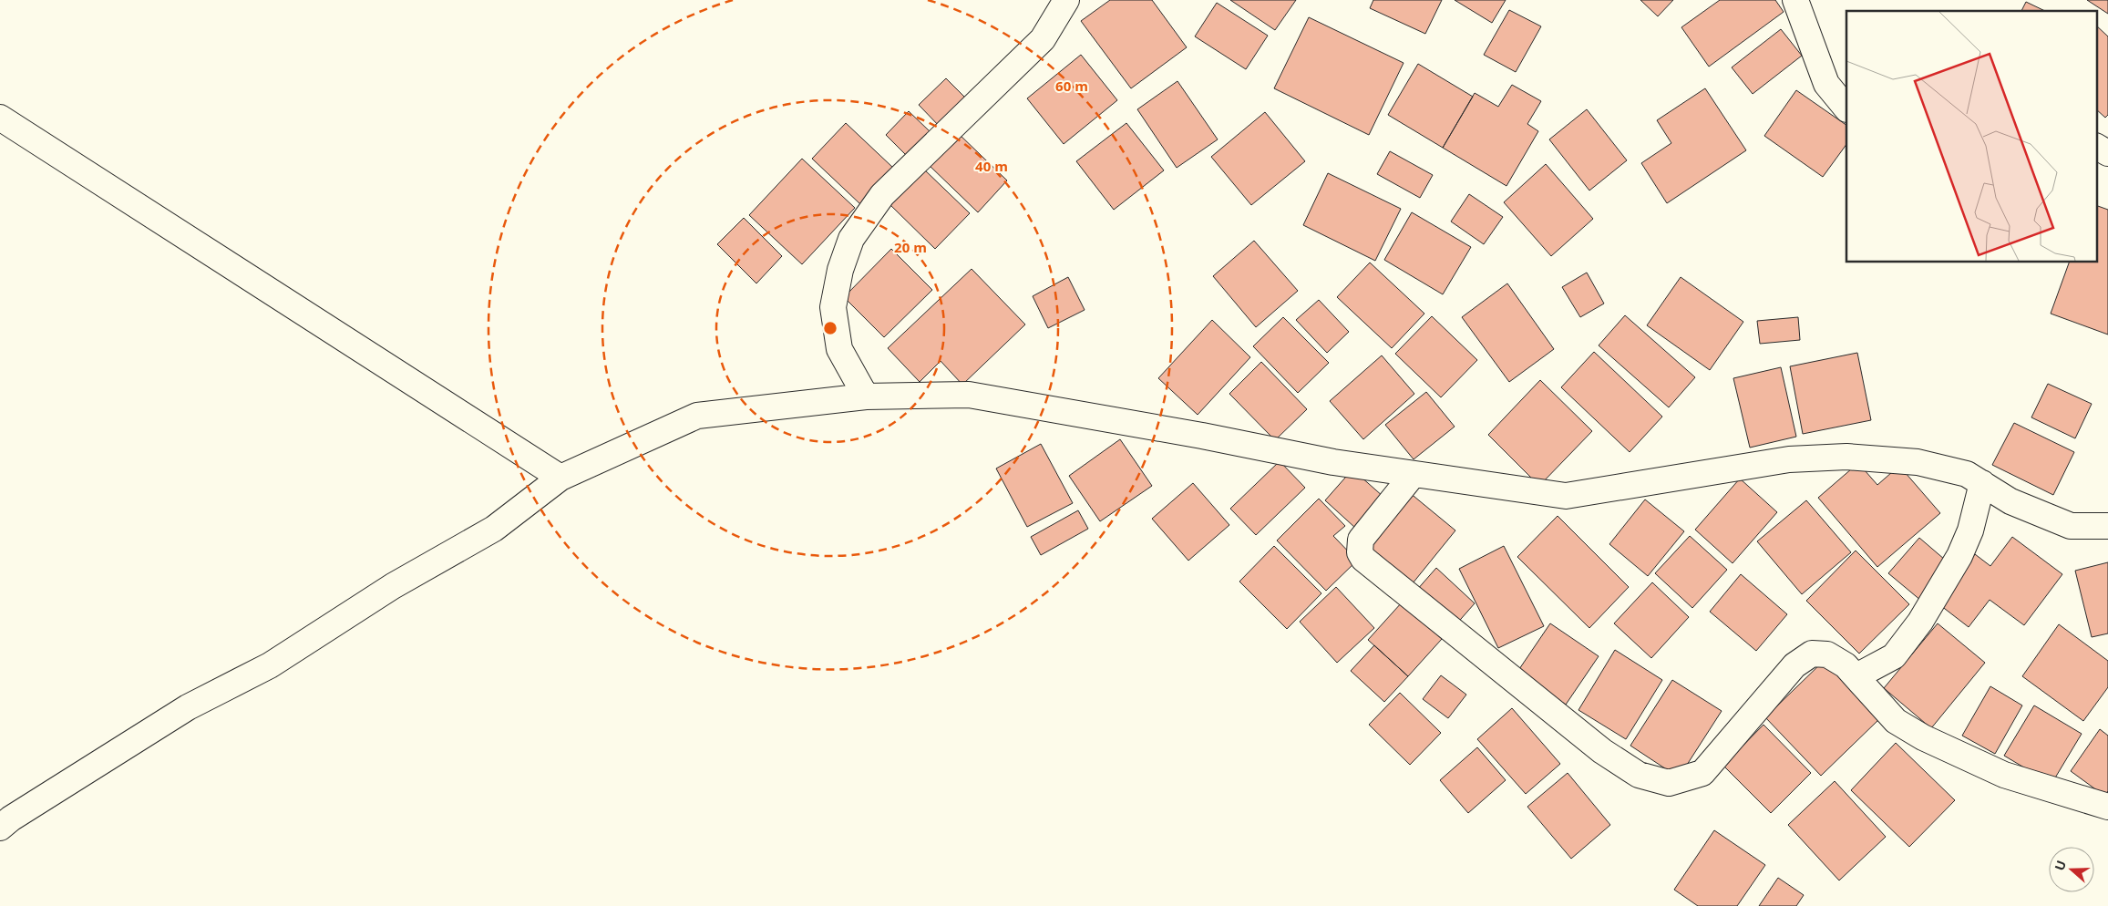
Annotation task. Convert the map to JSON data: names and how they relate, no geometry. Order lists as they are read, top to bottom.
{
  "north": "left",
  "rings": ["60 m", "40 m", "20 m"]
}
